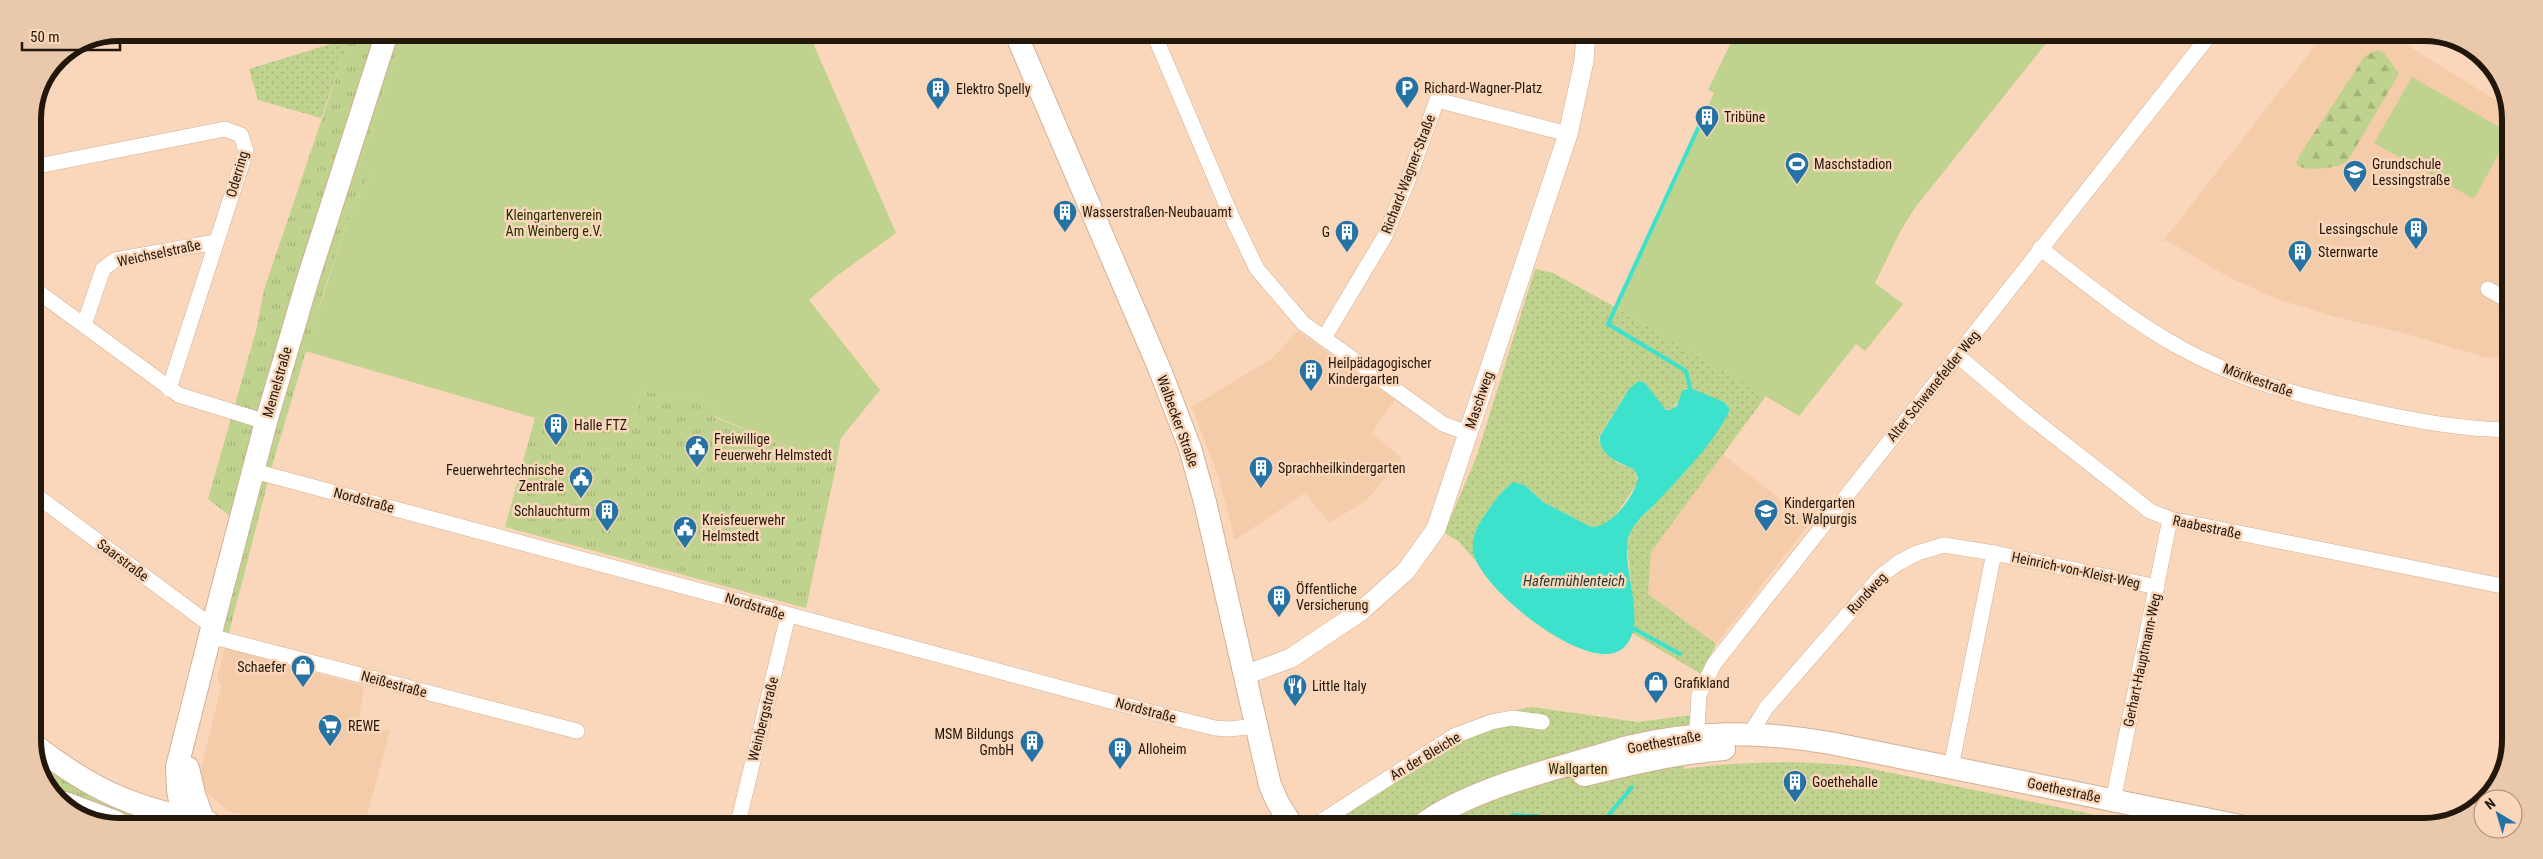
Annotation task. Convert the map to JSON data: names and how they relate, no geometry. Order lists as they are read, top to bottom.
{
  "streets": {
    "main road": ["Memelstraße", "Walbecker Straße", "Goethestraße"],
    "street": [
      "Oderring",
      "Richard-Wagner-Straße",
      "Weichselstraße",
      "Mörikestraße",
      "Alter Schwanefelder Weg",
      "Maschweg",
      "Nordstraße",
      "Raabestraße",
      "Saarstraße",
      "Heinrich-von-Kleist-Weg",
      "Rundweg",
      "Gerhart-Hauptmann-Weg",
      "Neißestraße",
      "Weinbergstraße",
      "An der Bleiche"
    ]
  },
  "crossings": [
    ["Oderring", "Weichselstraße"],
    ["Richard-Wagner-Straße", "Maschweg"],
    ["Mörikestraße", "Alter Schwanefelder Weg"],
    ["Memelstraße", "Nordstraße"],
    ["Memelstraße", "Saarstraße"],
    ["Memelstraße", "Neißestraße"],
    ["Alter Schwanefelder Weg", "Raabestraße"],
    ["Alter Schwanefelder Weg", "Goethestraße"],
    ["Maschweg", "Walbecker Straße"],
    ["Walbecker Straße", "Nordstraße"],
    ["Nordstraße", "Weinbergstraße"],
    ["Raabestraße", "Gerhart-Hauptmann-Weg"],
    ["Saarstraße", "Neißestraße"],
    ["Heinrich-von-Kleist-Weg", "Rundweg"],
    ["Heinrich-von-Kleist-Weg", "Gerhart-Hauptmann-Weg"],
    ["Rundweg", "Goethestraße"],
    ["Gerhart-Hauptmann-Weg", "Goethestraße"]
  ],
  "water": ["Hafermühlenteich"],
  "parks": ["Kleingartenverein Am Weinberg e.V.", "Wallgarten"],
  "places": {
    "parking": ["Richard-Wagner-Platz"],
    "building": [
      "Elektro Spelly",
      "Tribüne",
      "Wasserstraßen-Neubauamt",
      "Lessingschule",
      "G",
      "Sternwarte",
      "Heilpädagogischer Kindergarten",
      "Halle FTZ",
      "Sprachheilkindergarten",
      "Schlauchturm",
      "Öffentliche Versicherung",
      "MSM Bildungs GmbH",
      "Alloheim",
      "Goethehalle"
    ],
    "sports": ["Maschstadion"],
    "school or university": ["Grundschule Lessingstraße", "Kindergarten St. Walpurgis"],
    "public building": ["Freiwillige Feuerwehr Helmstedt", "Feuerwehrtechnische Zentrale", "Kreisfeuerwehr Helmstedt"],
    "shop": ["Schaefer", "Grafikland"],
    "restaurant": ["Little Italy"],
    "supermarket": ["REWE"]
  },
  "scale_bar": "50 m",
  "north": "top left"
}
